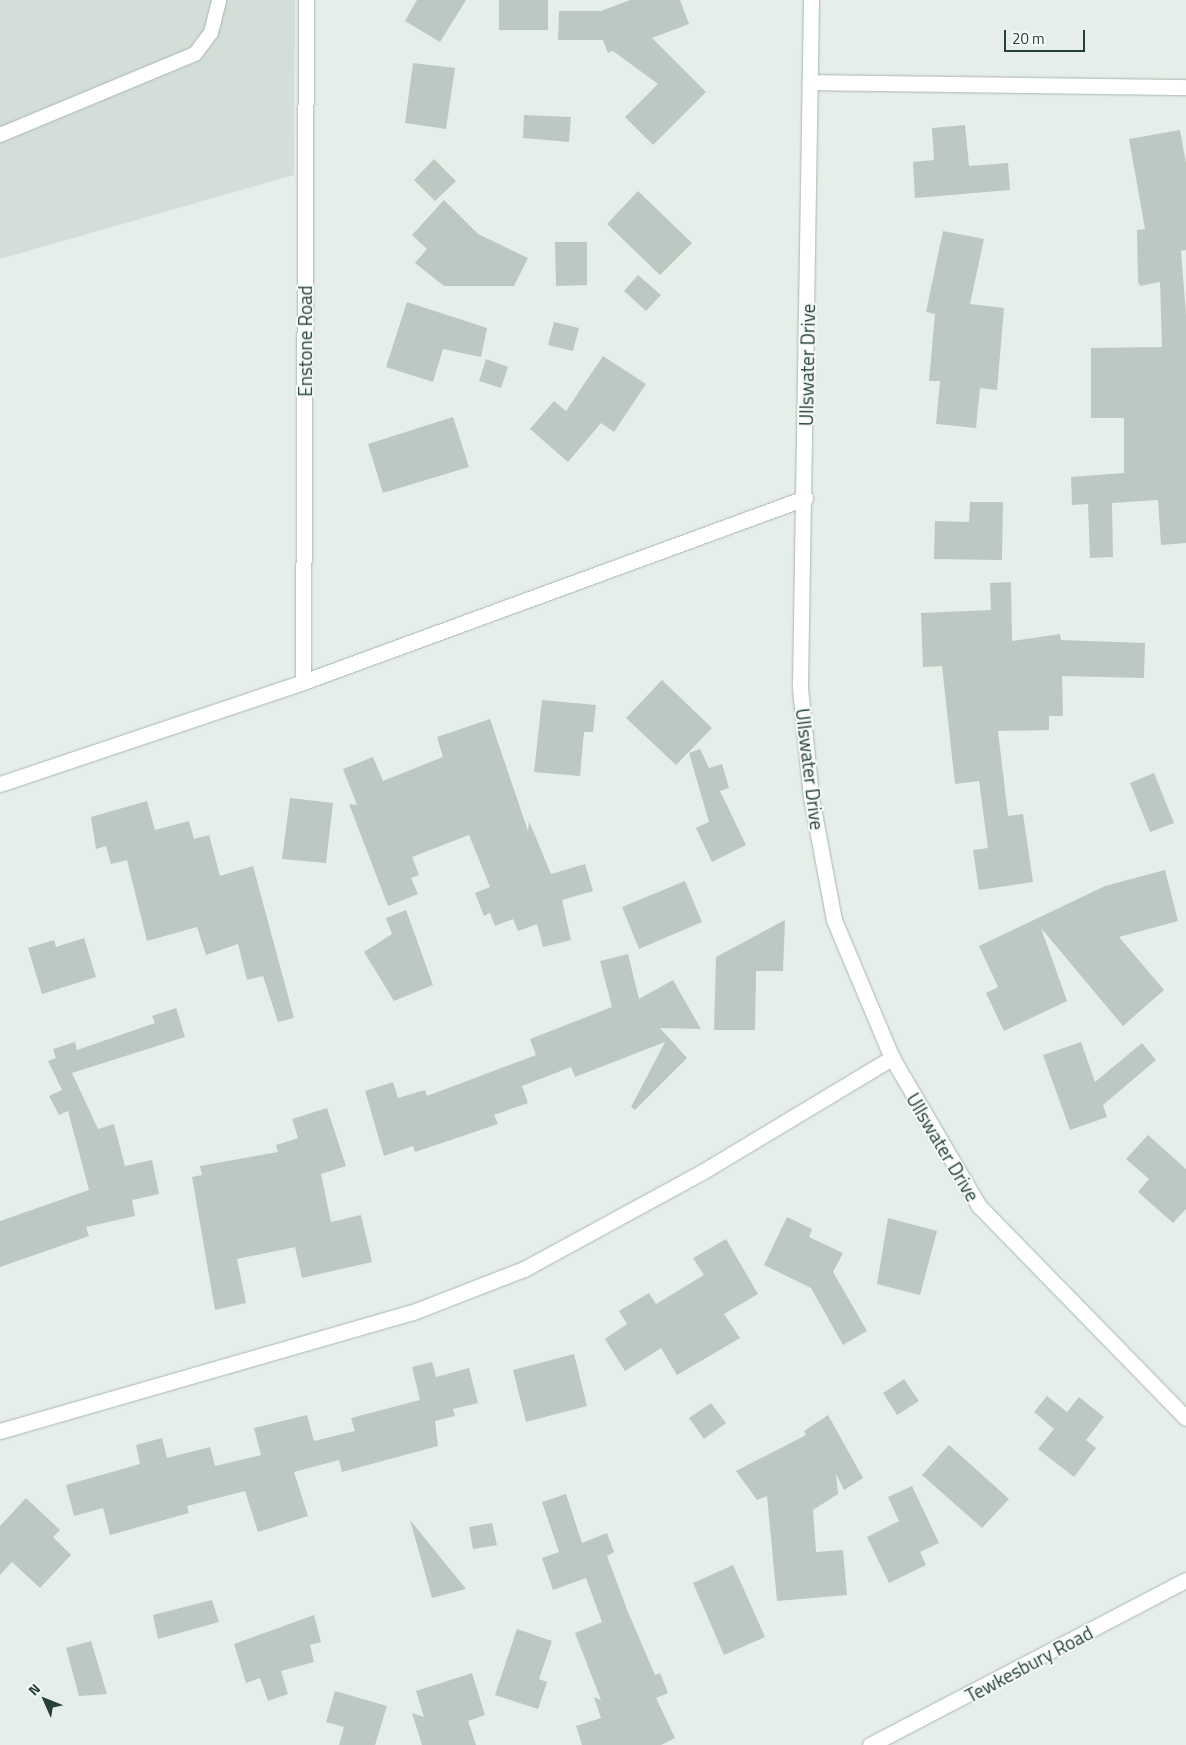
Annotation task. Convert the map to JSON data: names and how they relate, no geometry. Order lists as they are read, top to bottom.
{
  "streets": {
    "street": ["Enstone Road", "Ullswater Drive", "Tewkesbury Road"]
  },
  "scale_bar": "20 m",
  "north": "top left"
}
